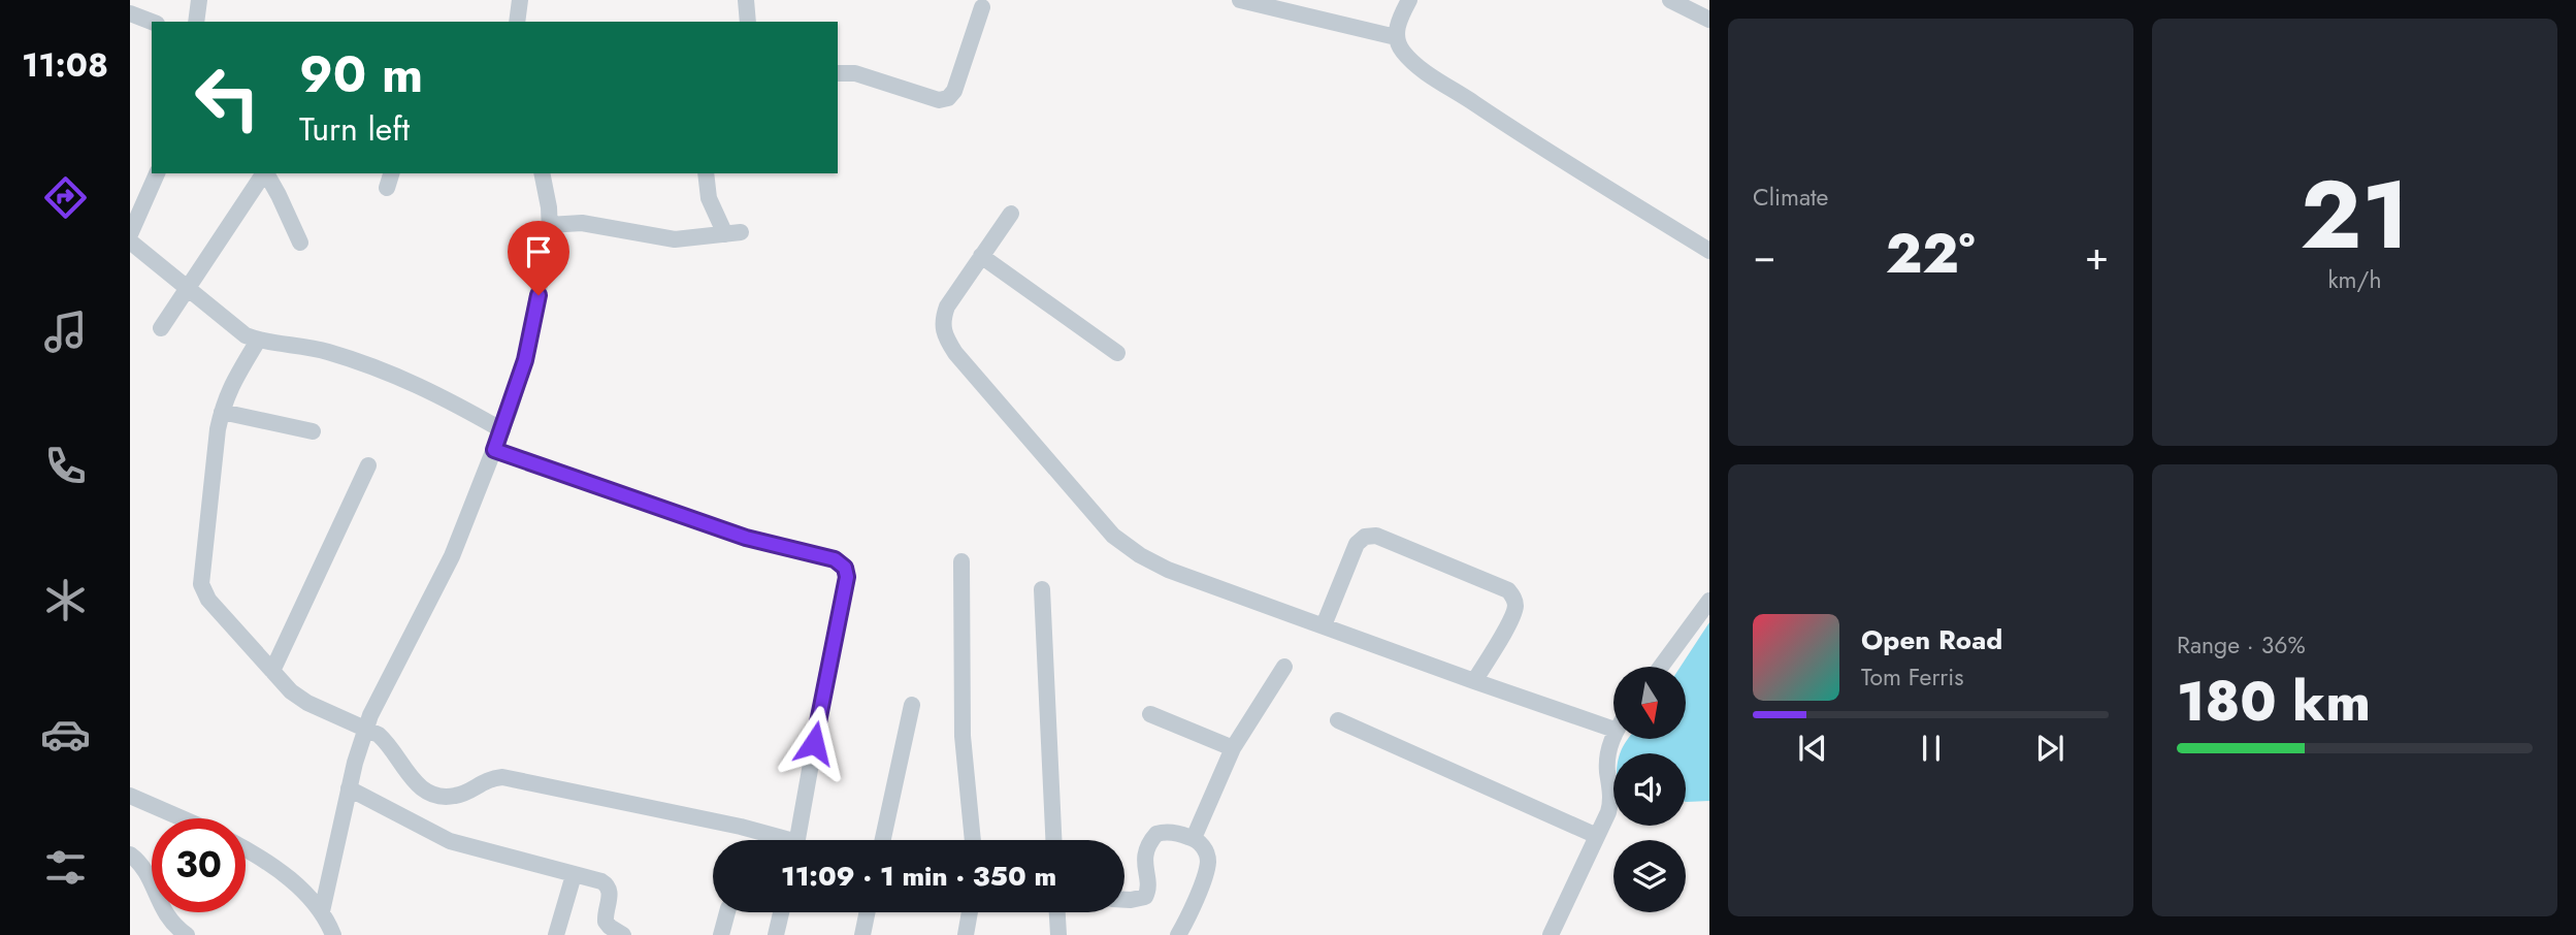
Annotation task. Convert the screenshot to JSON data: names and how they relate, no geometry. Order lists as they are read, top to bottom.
{
  "north": "bottom",
  "page": {
    "tabs": "11:08",
    "tile": [
      "Climate",
      ["21", "km/h"],
      ["Range · 36%", "180 km"]
    ],
    "turn": ["90 m", "Turn left"],
    "heat": ["−", "22°", "+"],
    "song": ["Open Road", "Tom Ferris"],
    "limit": "30",
    "trip": "11:09 · 1 min · 350 m"
  }
}
